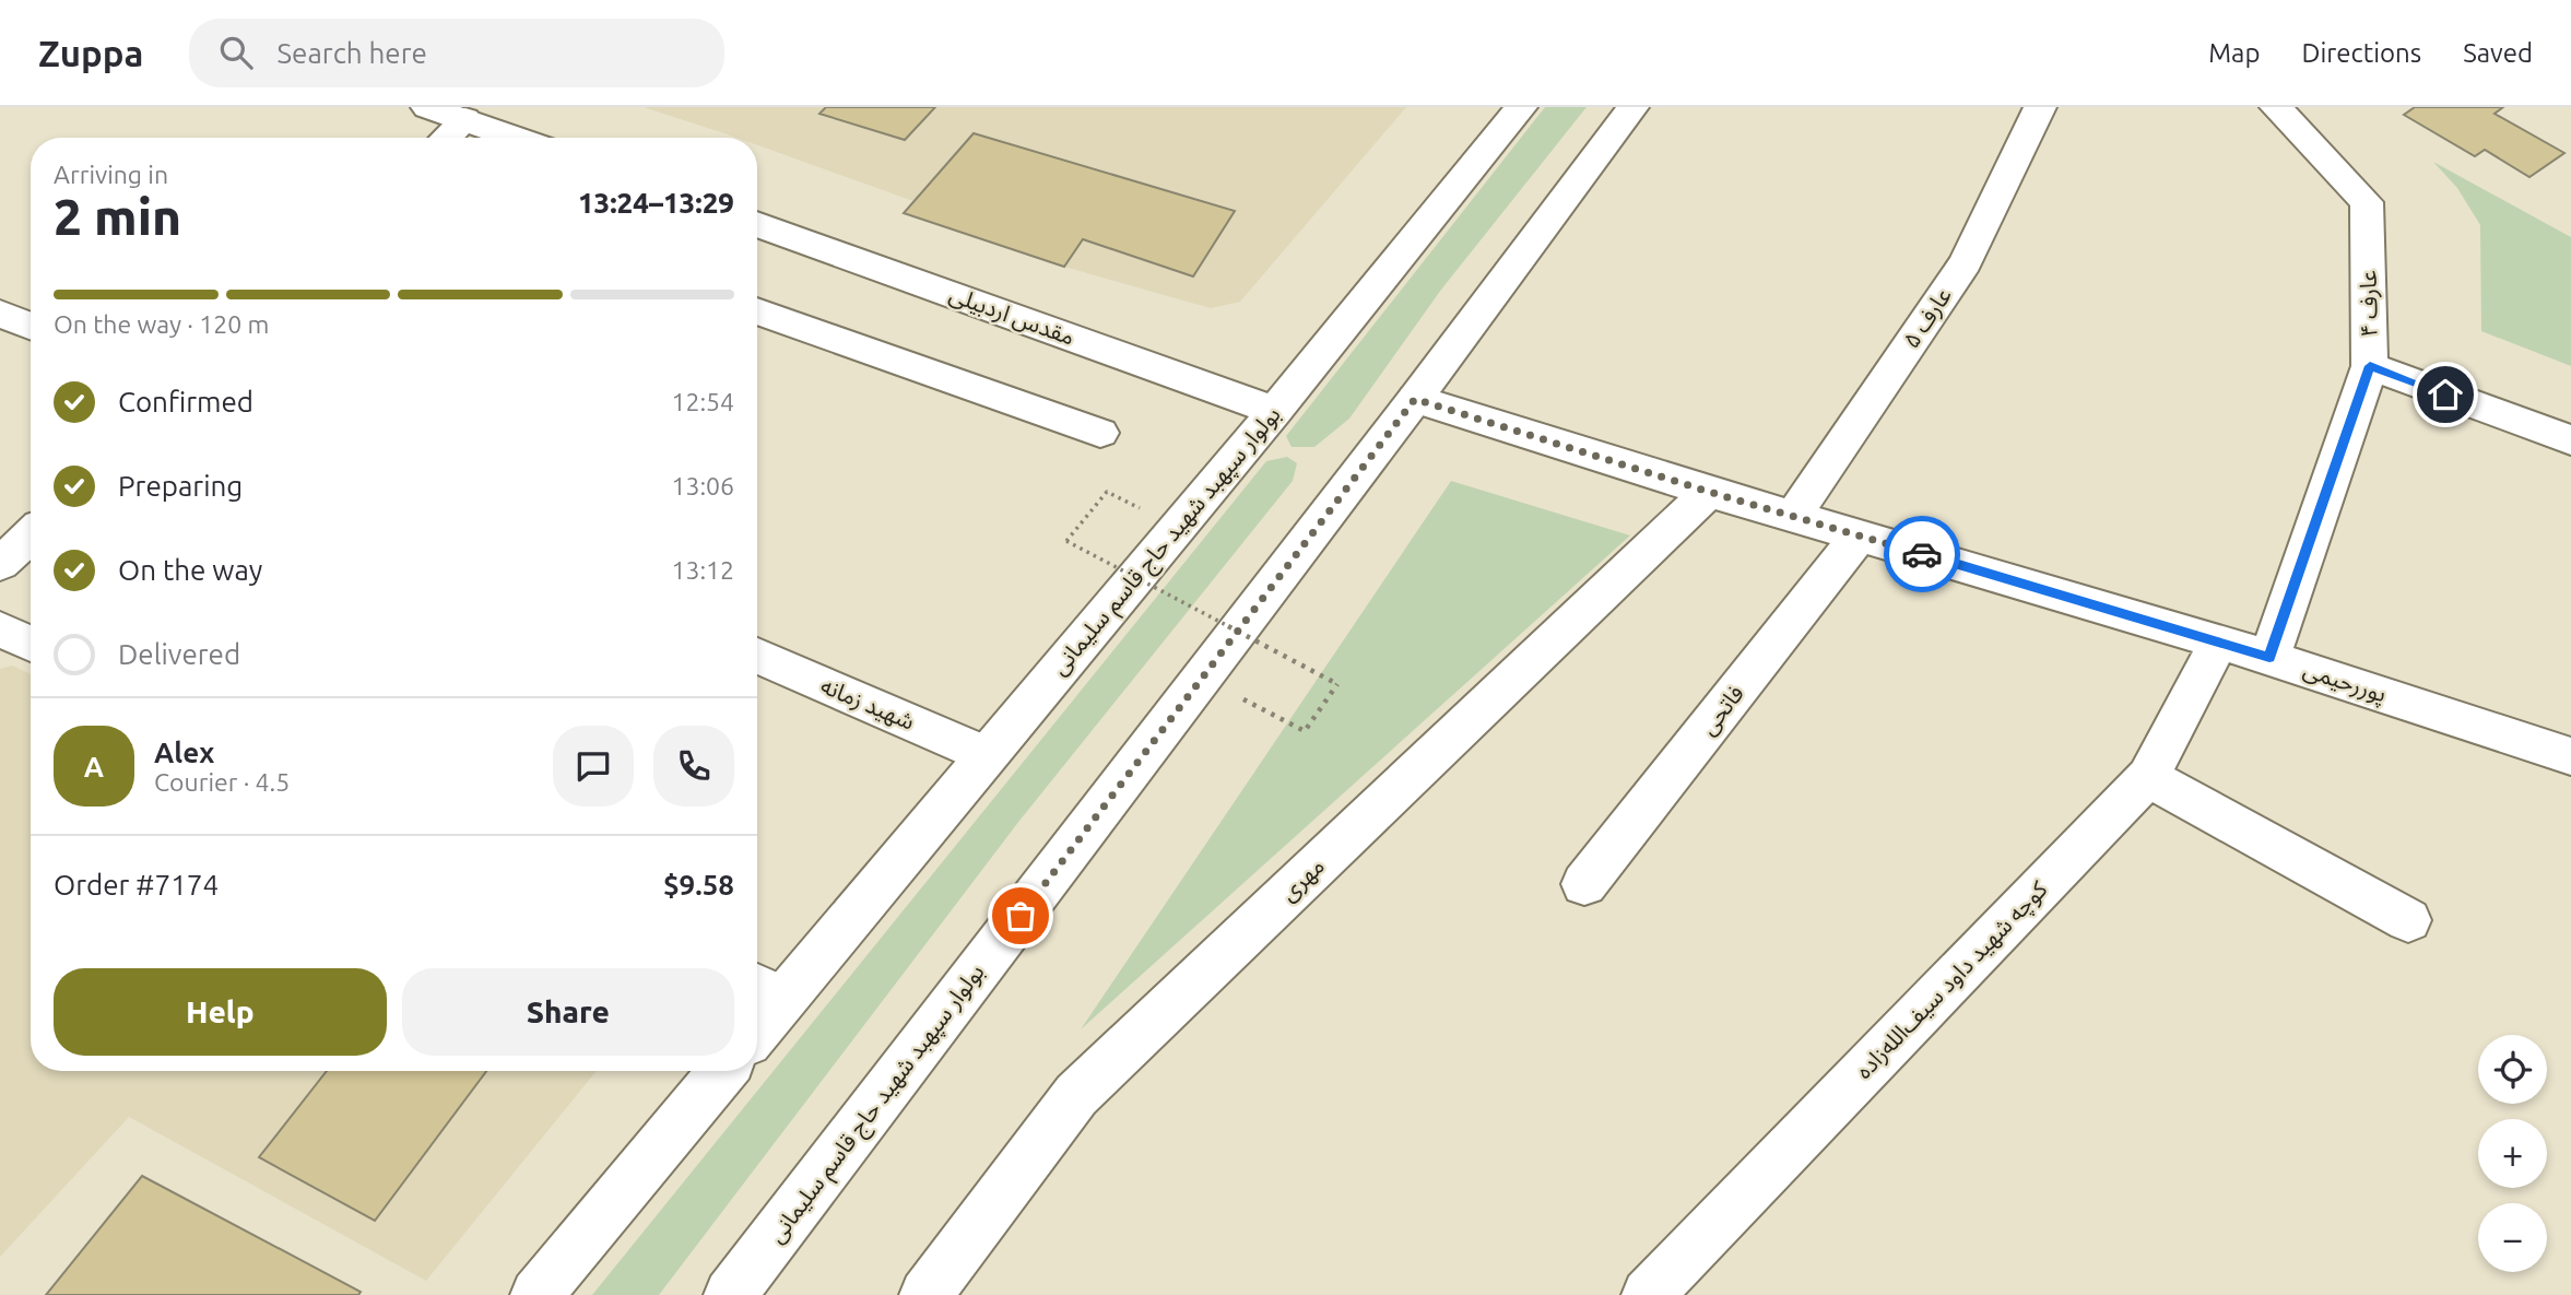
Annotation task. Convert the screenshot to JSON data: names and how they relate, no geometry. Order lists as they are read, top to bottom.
{
  "streets": {
    "street": [
      "عارف ۴",
      "مقدس اردبیلی",
      "عارف ۵",
      "بولوار سپهبد شهید حاج قاسم سلیمانی",
      "پوررحیمی",
      "شهید زمانه",
      "فاتحی",
      "مهری",
      "کوچه شهید داود سیف‌الله‌زاده"
    ]
  },
  "crossings": [
    ["عارف ۴", "پوررحیمی"],
    ["مقدس اردبیلی", "بولوار سپهبد شهید حاج قاسم سلیمانی"],
    ["عارف ۵", "پوررحیمی"],
    ["بولوار سپهبد شهید حاج قاسم سلیمانی", "پوررحیمی"],
    ["بولوار سپهبد شهید حاج قاسم سلیمانی", "شهید زمانه"],
    ["پوررحیمی", "فاتحی"],
    ["پوررحیمی", "مهری"],
    ["پوررحیمی", "کوچه شهید داود سیف‌الله‌زاده"]
  ],
  "page": {
    "header": "Zuppa",
    "search": "Search here",
    "nav": ["Map", "Directions", "Saved"],
    "heading": ["2 min", "Arriving in", "13:24–13:29"],
    "panel": [
      "Alex",
      "Courier · 4.5",
      "Order #7174",
      "$9.58"
    ],
    "bar": "On the way · 120 m",
    "list": [
      ["Confirmed", "12:54"],
      ["Preparing", "13:06"],
      ["On the way", "13:12"],
      "Delivered"
    ],
    "round": "A",
    "buttons": ["Help", "Share"],
    "map_buttons": ["+", "−"]
  }
}
